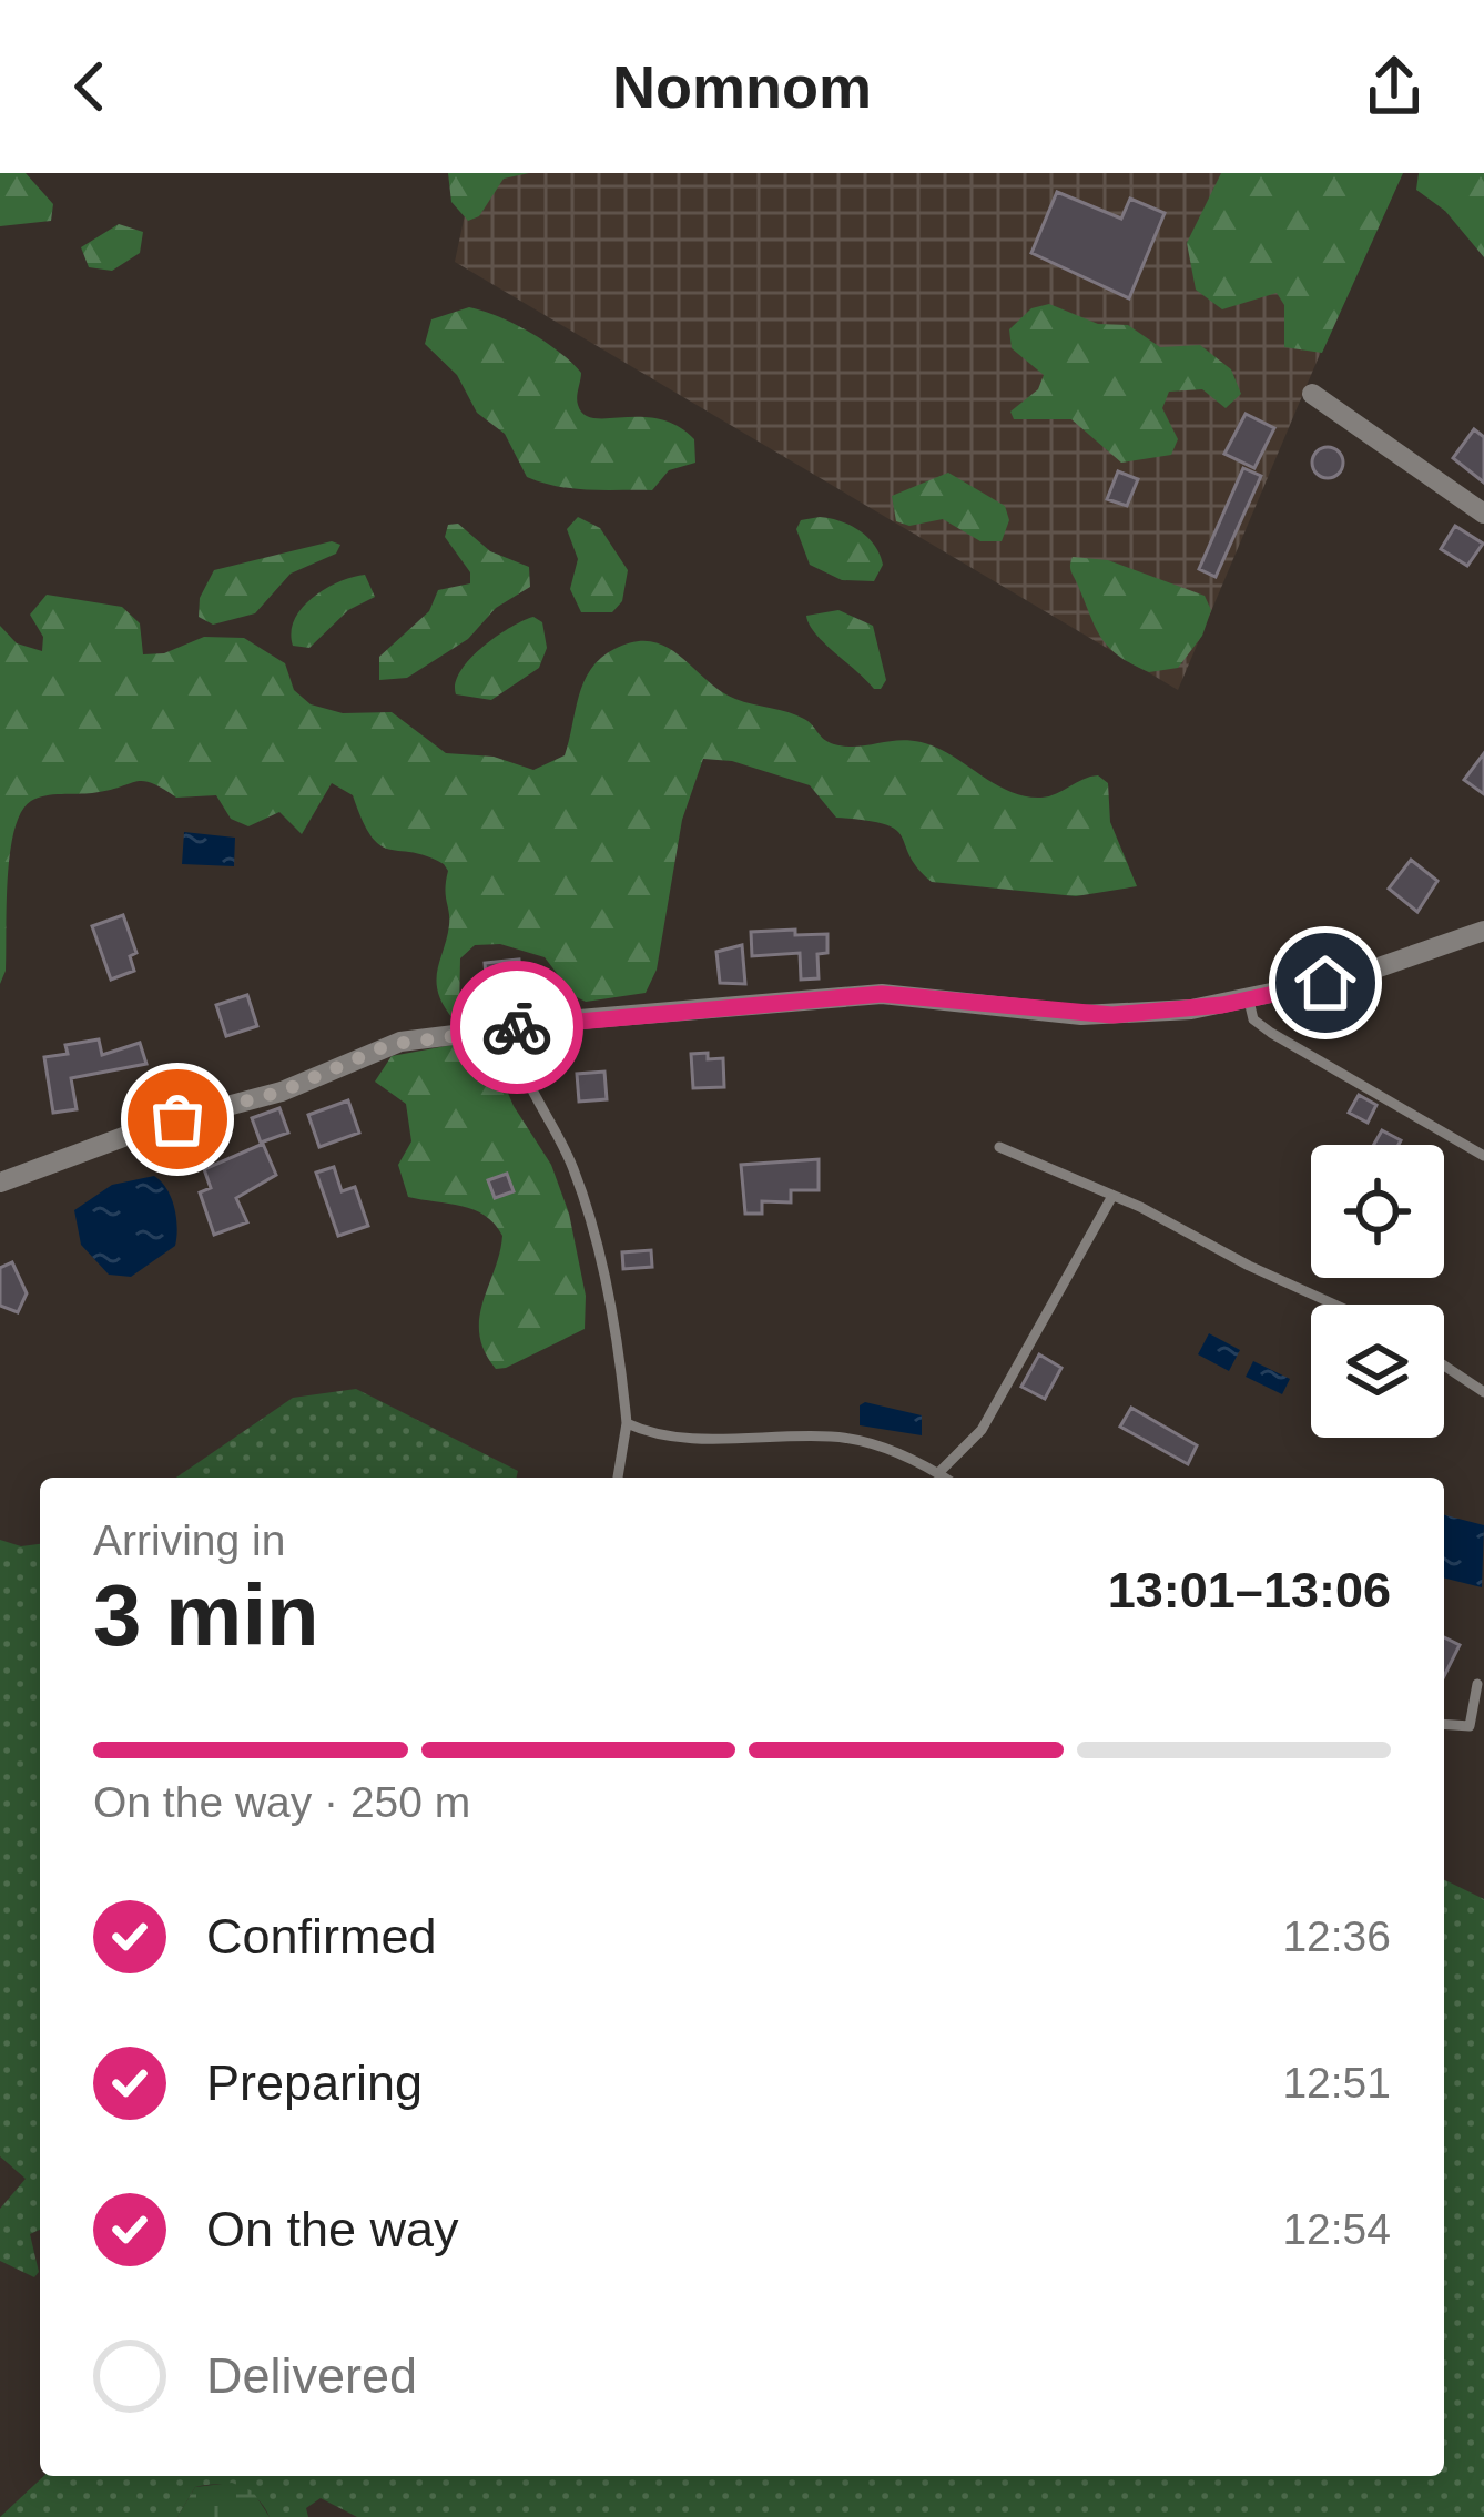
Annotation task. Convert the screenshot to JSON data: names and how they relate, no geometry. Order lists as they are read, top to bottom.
{
  "page": {
    "header": "Nomnom",
    "heading": ["3 min", "Arriving in", "13:01–13:06"],
    "bar": "On the way · 250 m",
    "list": [
      ["Confirmed", "12:36"],
      ["Preparing", "12:51"],
      ["On the way", "12:54"],
      "Delivered"
    ]
  }
}
